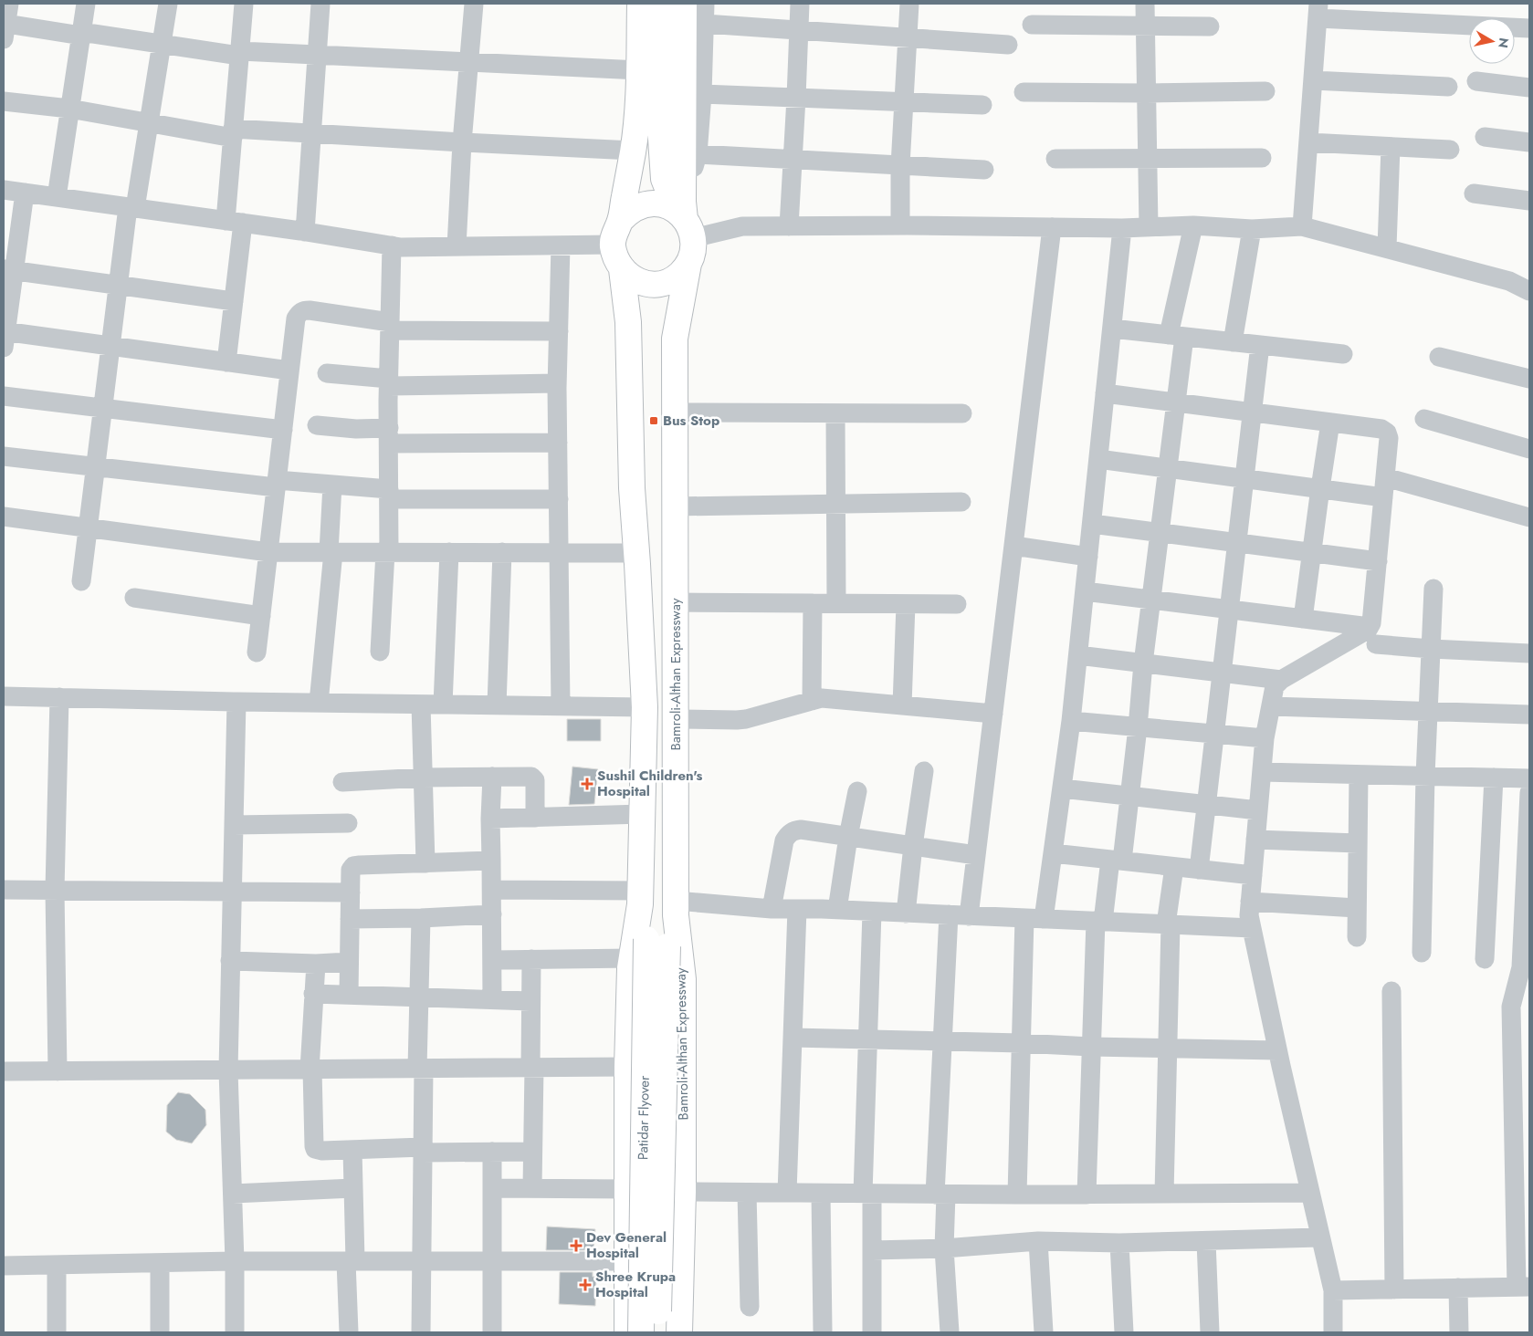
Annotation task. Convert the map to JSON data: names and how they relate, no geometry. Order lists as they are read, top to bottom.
{
  "streets": {
    "main road": ["Bamroli-Althan Expressway", "Patidar Flyover"]
  },
  "crossings": [
    ["Bamroli-Althan Expressway", "Patidar Flyover"]
  ],
  "places": {
    "transit": ["Bus Stop"],
    "health": ["Sushil Children's Hospital", "Dev General Hospital", "Shree Krupa Hospital"]
  },
  "north": "right"
}
